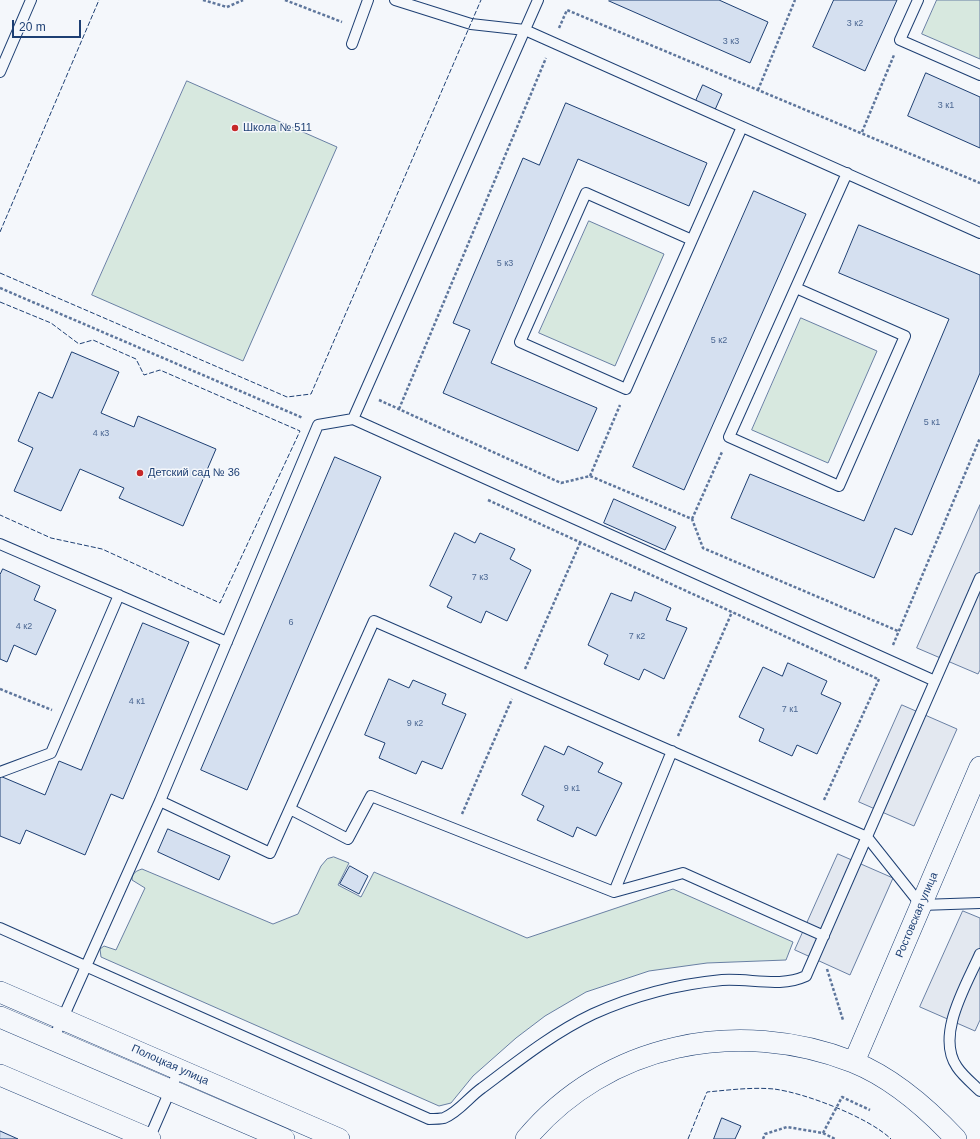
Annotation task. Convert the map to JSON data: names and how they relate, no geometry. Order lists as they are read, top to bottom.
{
  "streets": {
    "street": ["Ростовская улица", "Полоцкая улица"]
  },
  "places": ["Школа № 511", "Детский сад № 36"],
  "house_numbers": [
    "3 к2",
    "3 к3",
    "3 к1",
    "5 к3",
    "5 к2",
    "5 к1",
    "4 к3",
    "7 к3",
    "6",
    "4 к2",
    "7 к2",
    "4 к1",
    "7 к1",
    "9 к2",
    "9 к1"
  ],
  "scale_bar": "20 m"
}
